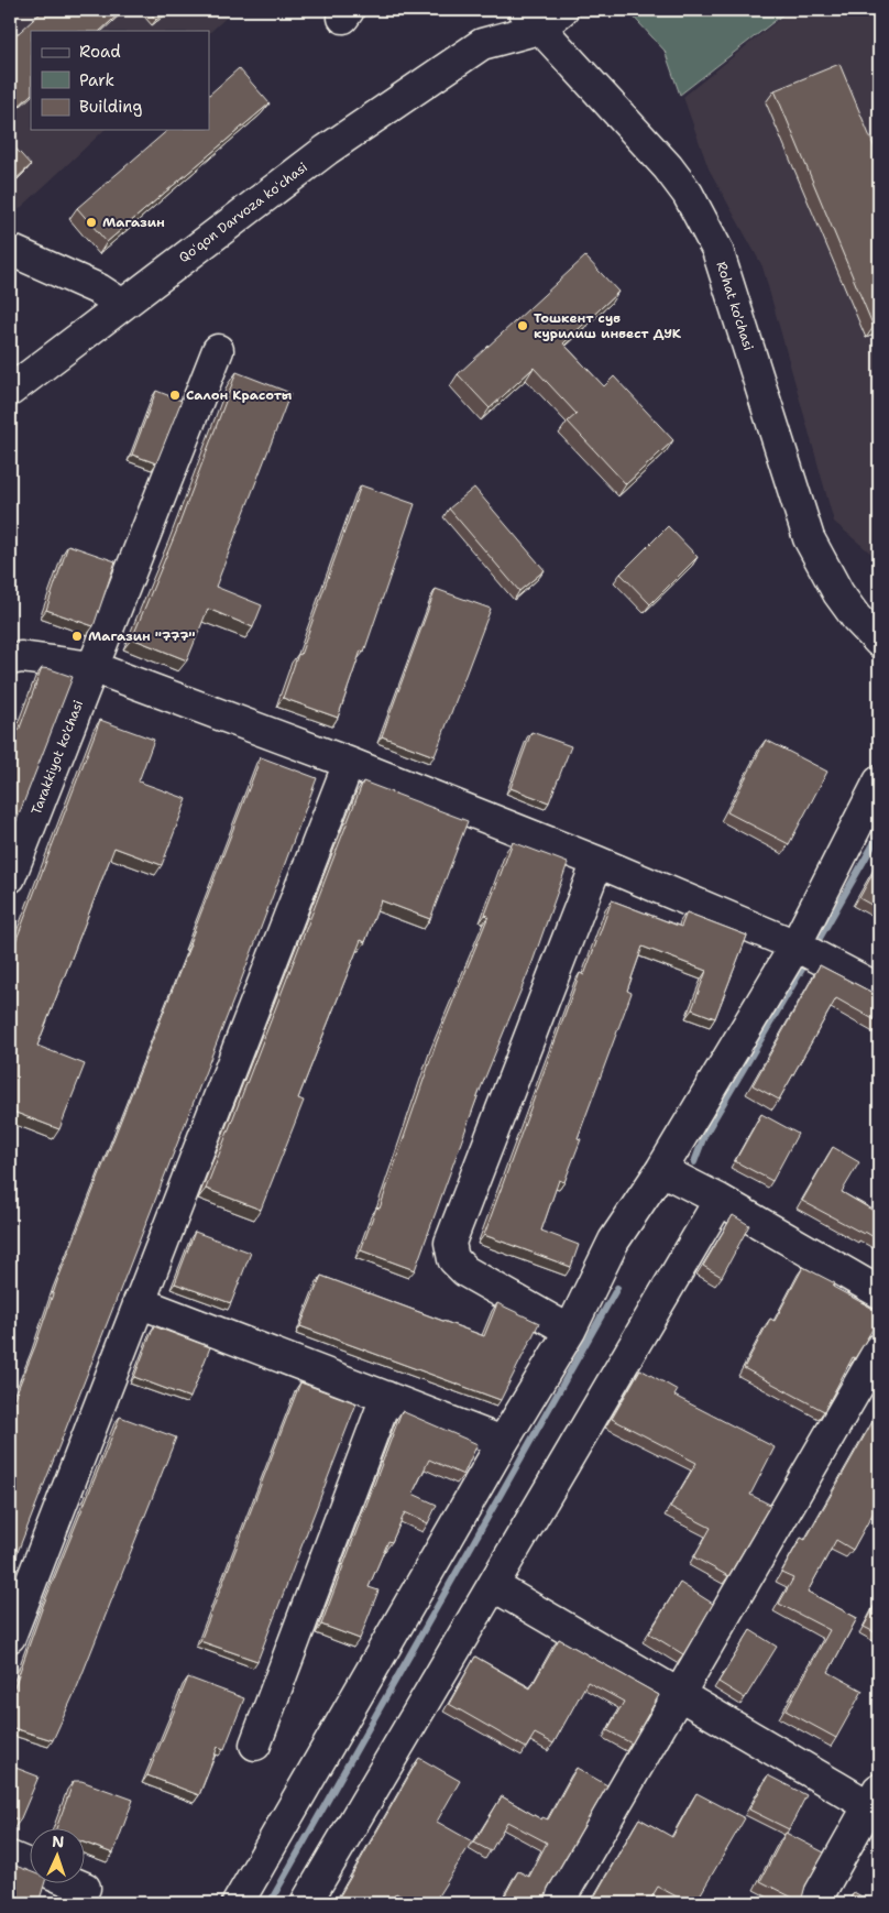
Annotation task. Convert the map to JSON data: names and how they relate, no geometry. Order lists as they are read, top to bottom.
{
  "streets": {
    "street": ["Qoʻqon Darvoza koʻchasi", "Rohat ko'chasi", "Tarakkiyot ko'chasi"]
  },
  "crossings": [
    ["Qoʻqon Darvoza koʻchasi", "Rohat ko'chasi"]
  ],
  "places": [
    "Магазин",
    "Тошкент сув курилиш инвест ДУК",
    "Салон Красоты",
    "Магазин \"777\""
  ],
  "legend": ["Road", "Park", "Building"],
  "north": "top"
}
